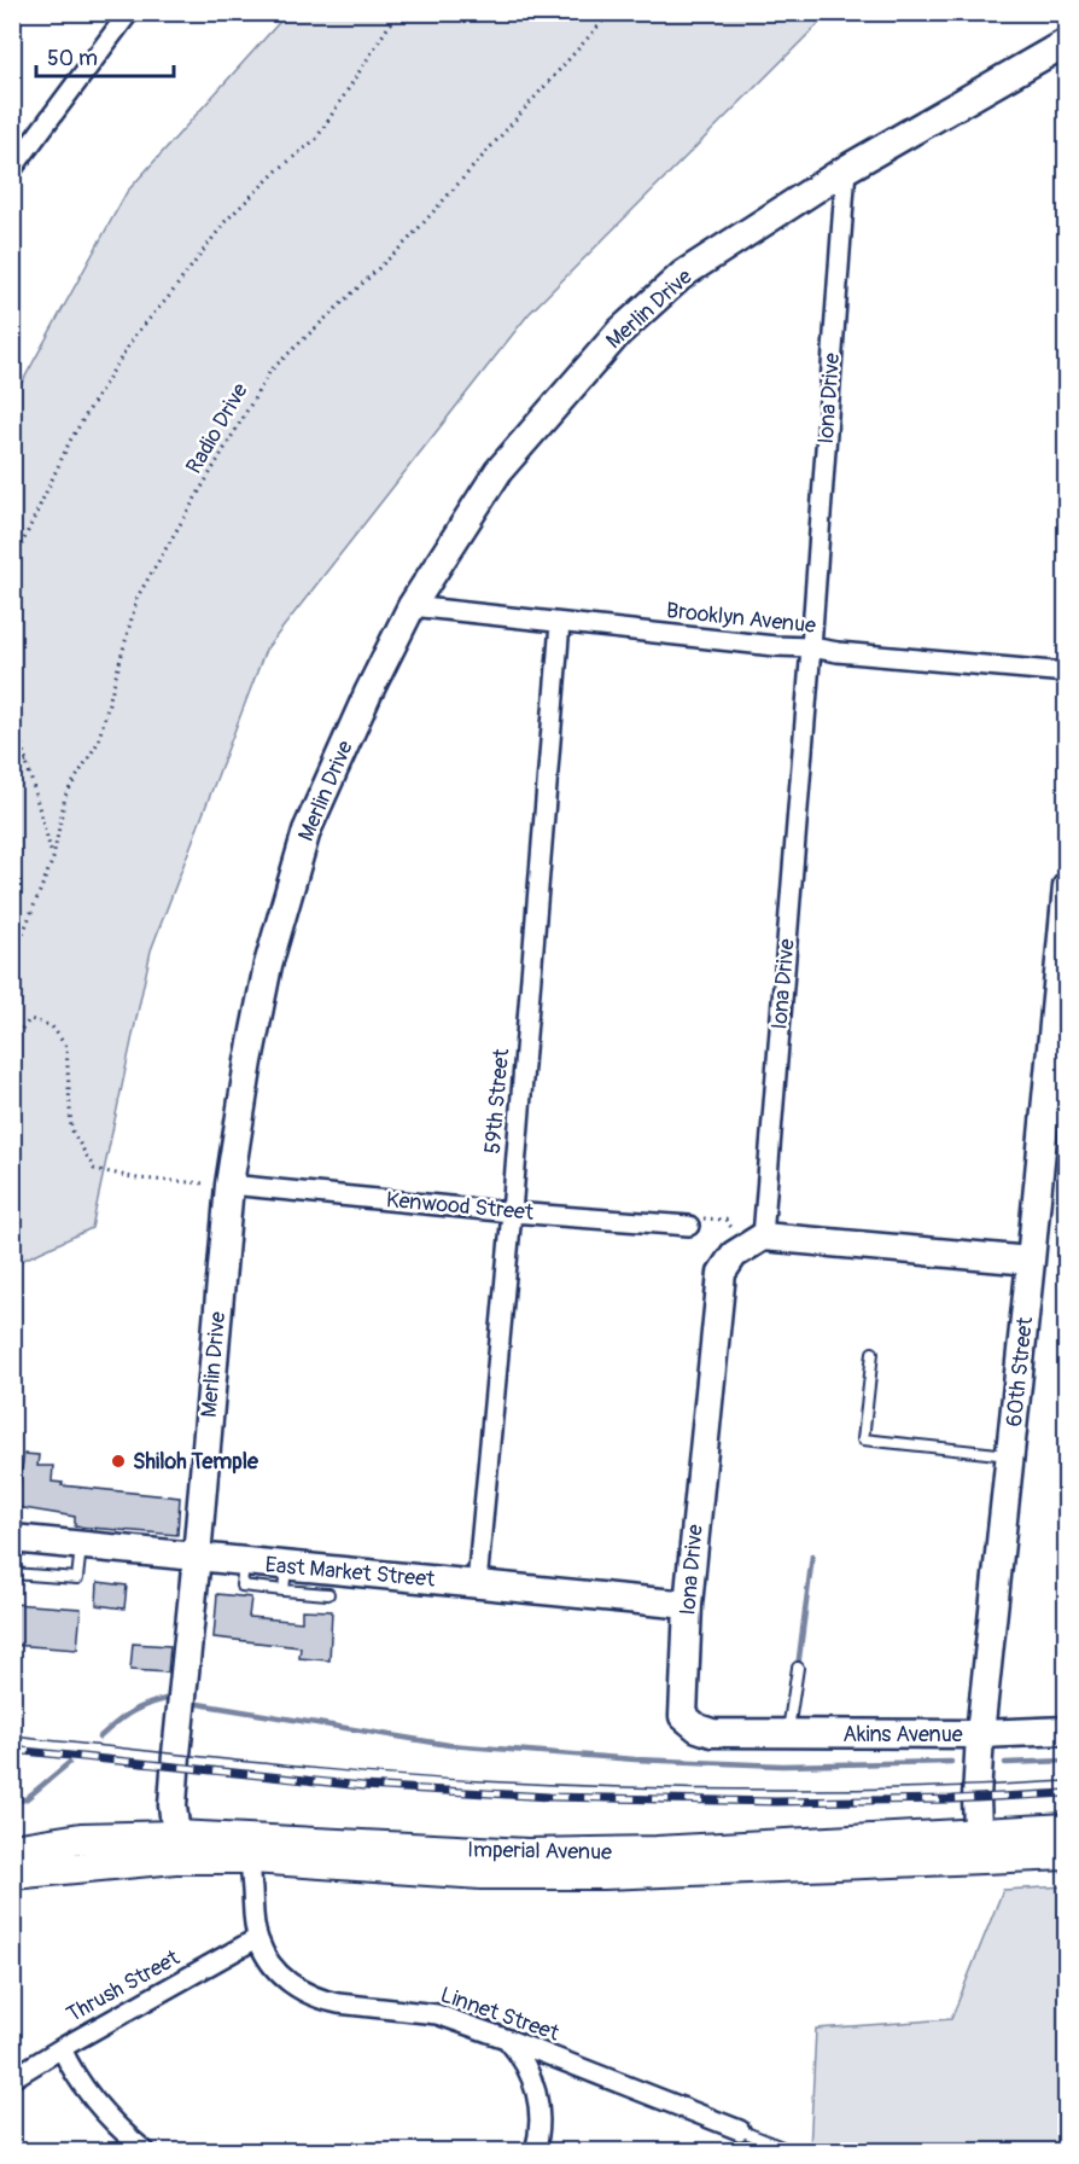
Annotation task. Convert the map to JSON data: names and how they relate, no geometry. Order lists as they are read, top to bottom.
{
  "streets": {
    "main road": ["Imperial Avenue"],
    "street": [
      "Merlin Drive",
      "Iona Drive",
      "Brooklyn Avenue",
      "59th Street",
      "Kenwood Street",
      "60th Street",
      "East Market Street",
      "Akins Avenue",
      "Thrush Street",
      "Linnet Street"
    ],
    "path": ["Radio Drive"]
  },
  "crossings": [
    ["Merlin Drive", "Iona Drive"],
    ["Merlin Drive", "Brooklyn Avenue"],
    ["Merlin Drive", "Kenwood Street"],
    ["Merlin Drive", "East Market Street"],
    ["Merlin Drive", "Imperial Avenue"],
    ["Iona Drive", "Brooklyn Avenue"],
    ["Iona Drive", "East Market Street"],
    ["Iona Drive", "Akins Avenue"],
    ["Brooklyn Avenue", "59th Street"],
    ["59th Street", "Kenwood Street"],
    ["59th Street", "East Market Street"],
    ["60th Street", "Akins Avenue"],
    ["60th Street", "Imperial Avenue"],
    ["Imperial Avenue", "Linnet Street"],
    ["Thrush Street", "Linnet Street"]
  ],
  "places": ["Shiloh Temple"],
  "scale_bar": "50 m"
}
